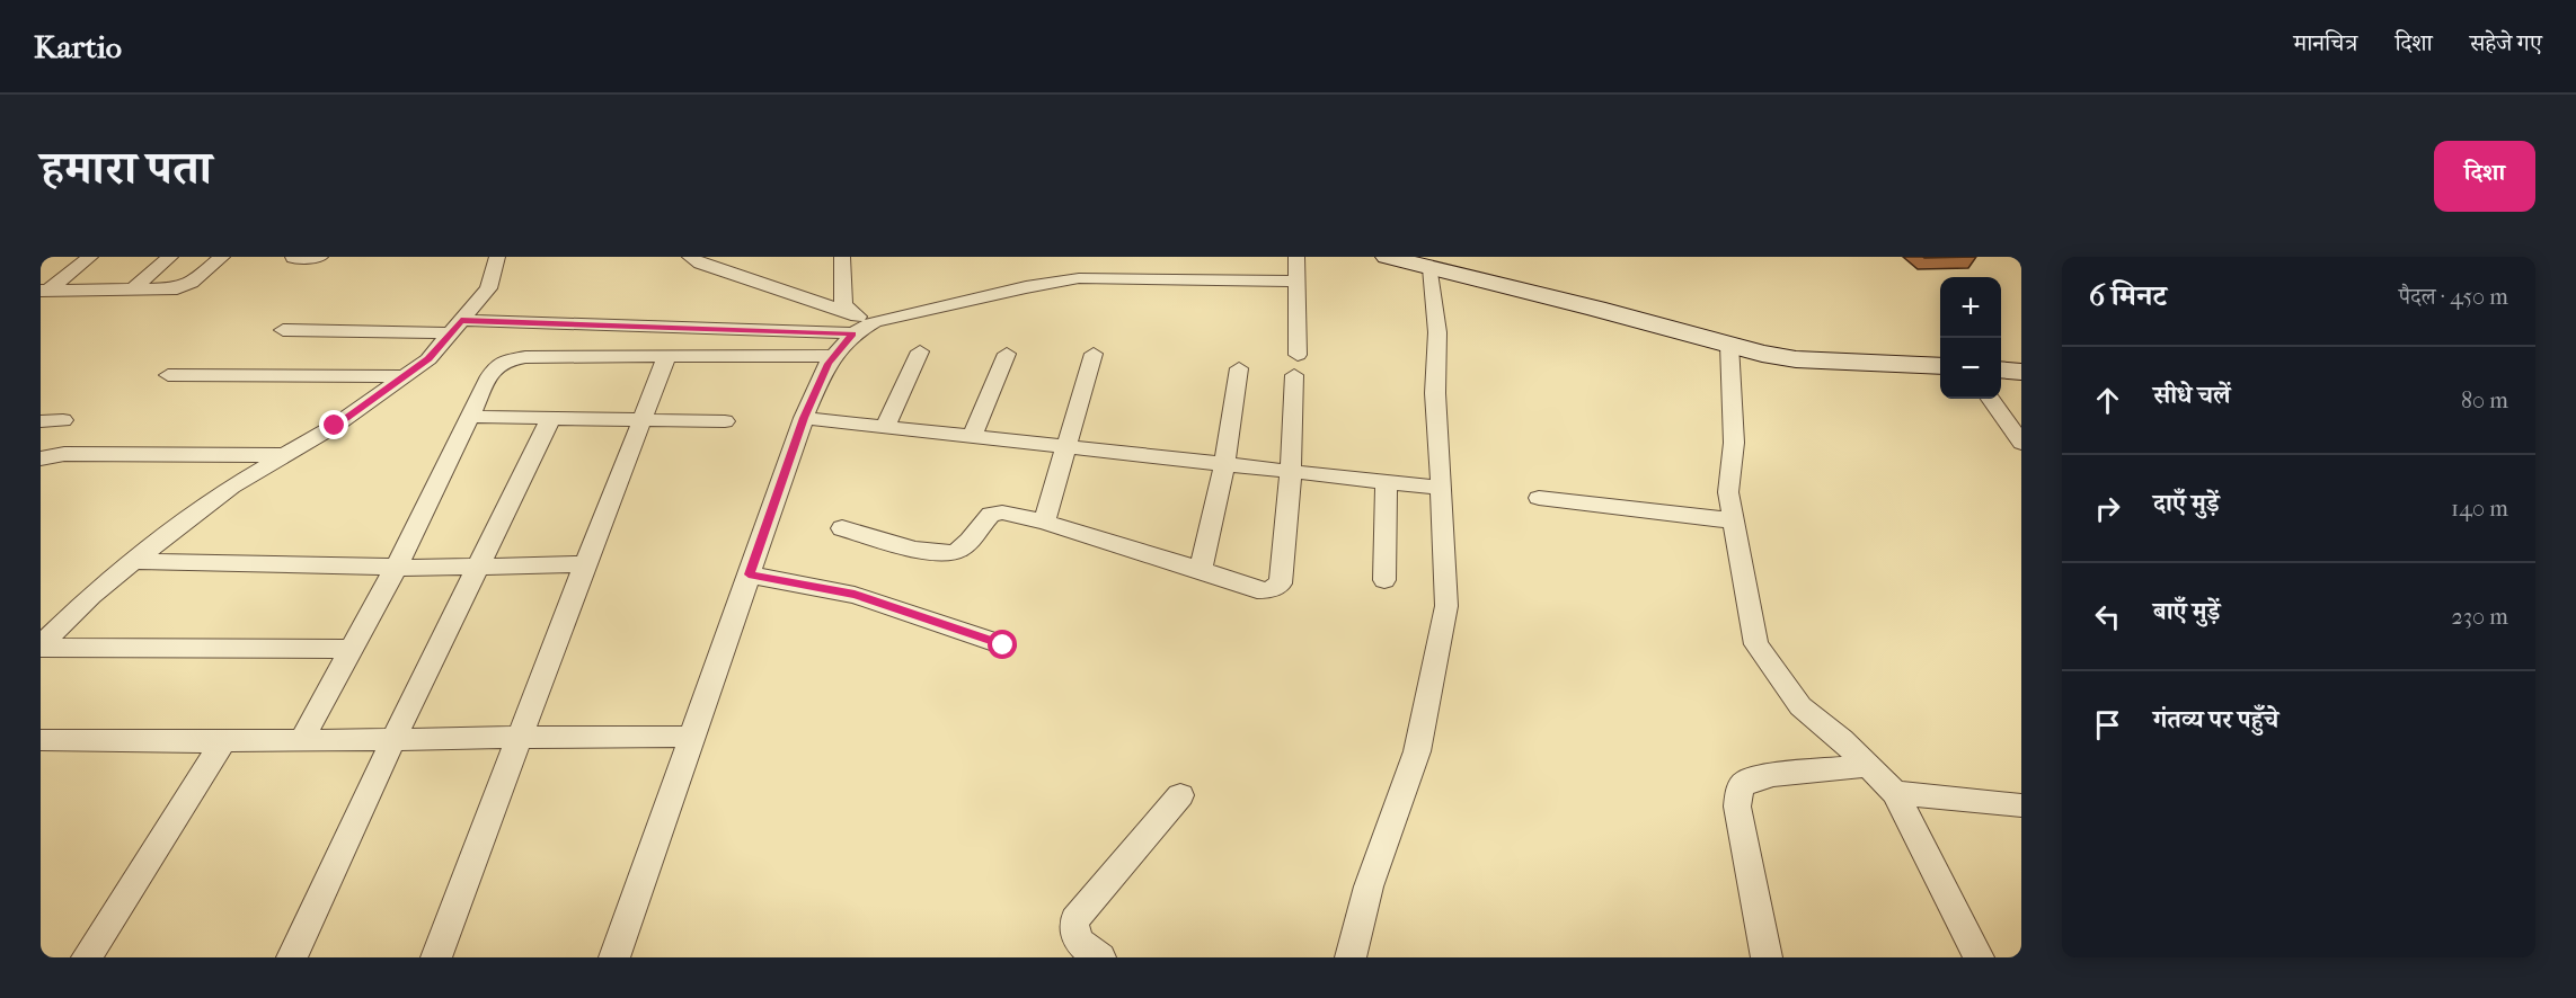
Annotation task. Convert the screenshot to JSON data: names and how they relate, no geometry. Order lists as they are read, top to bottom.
{
  "page": {
    "header": "Kartio",
    "nav": ["मानचित्र", "दिशा", "सहेजे गए"],
    "title": "हमारा पता",
    "buttons": "दिशा",
    "heading": ["6 मिनट", "पैदल · 450 m"],
    "map_buttons": ["+", "−"],
    "list": [
      ["सीधे चलें", "80 m"],
      ["दाएँ मुड़ें", "140 m"],
      ["बाएँ मुड़ें", "230 m"],
      "गंतव्य पर पहुँचे"
    ]
  }
}
